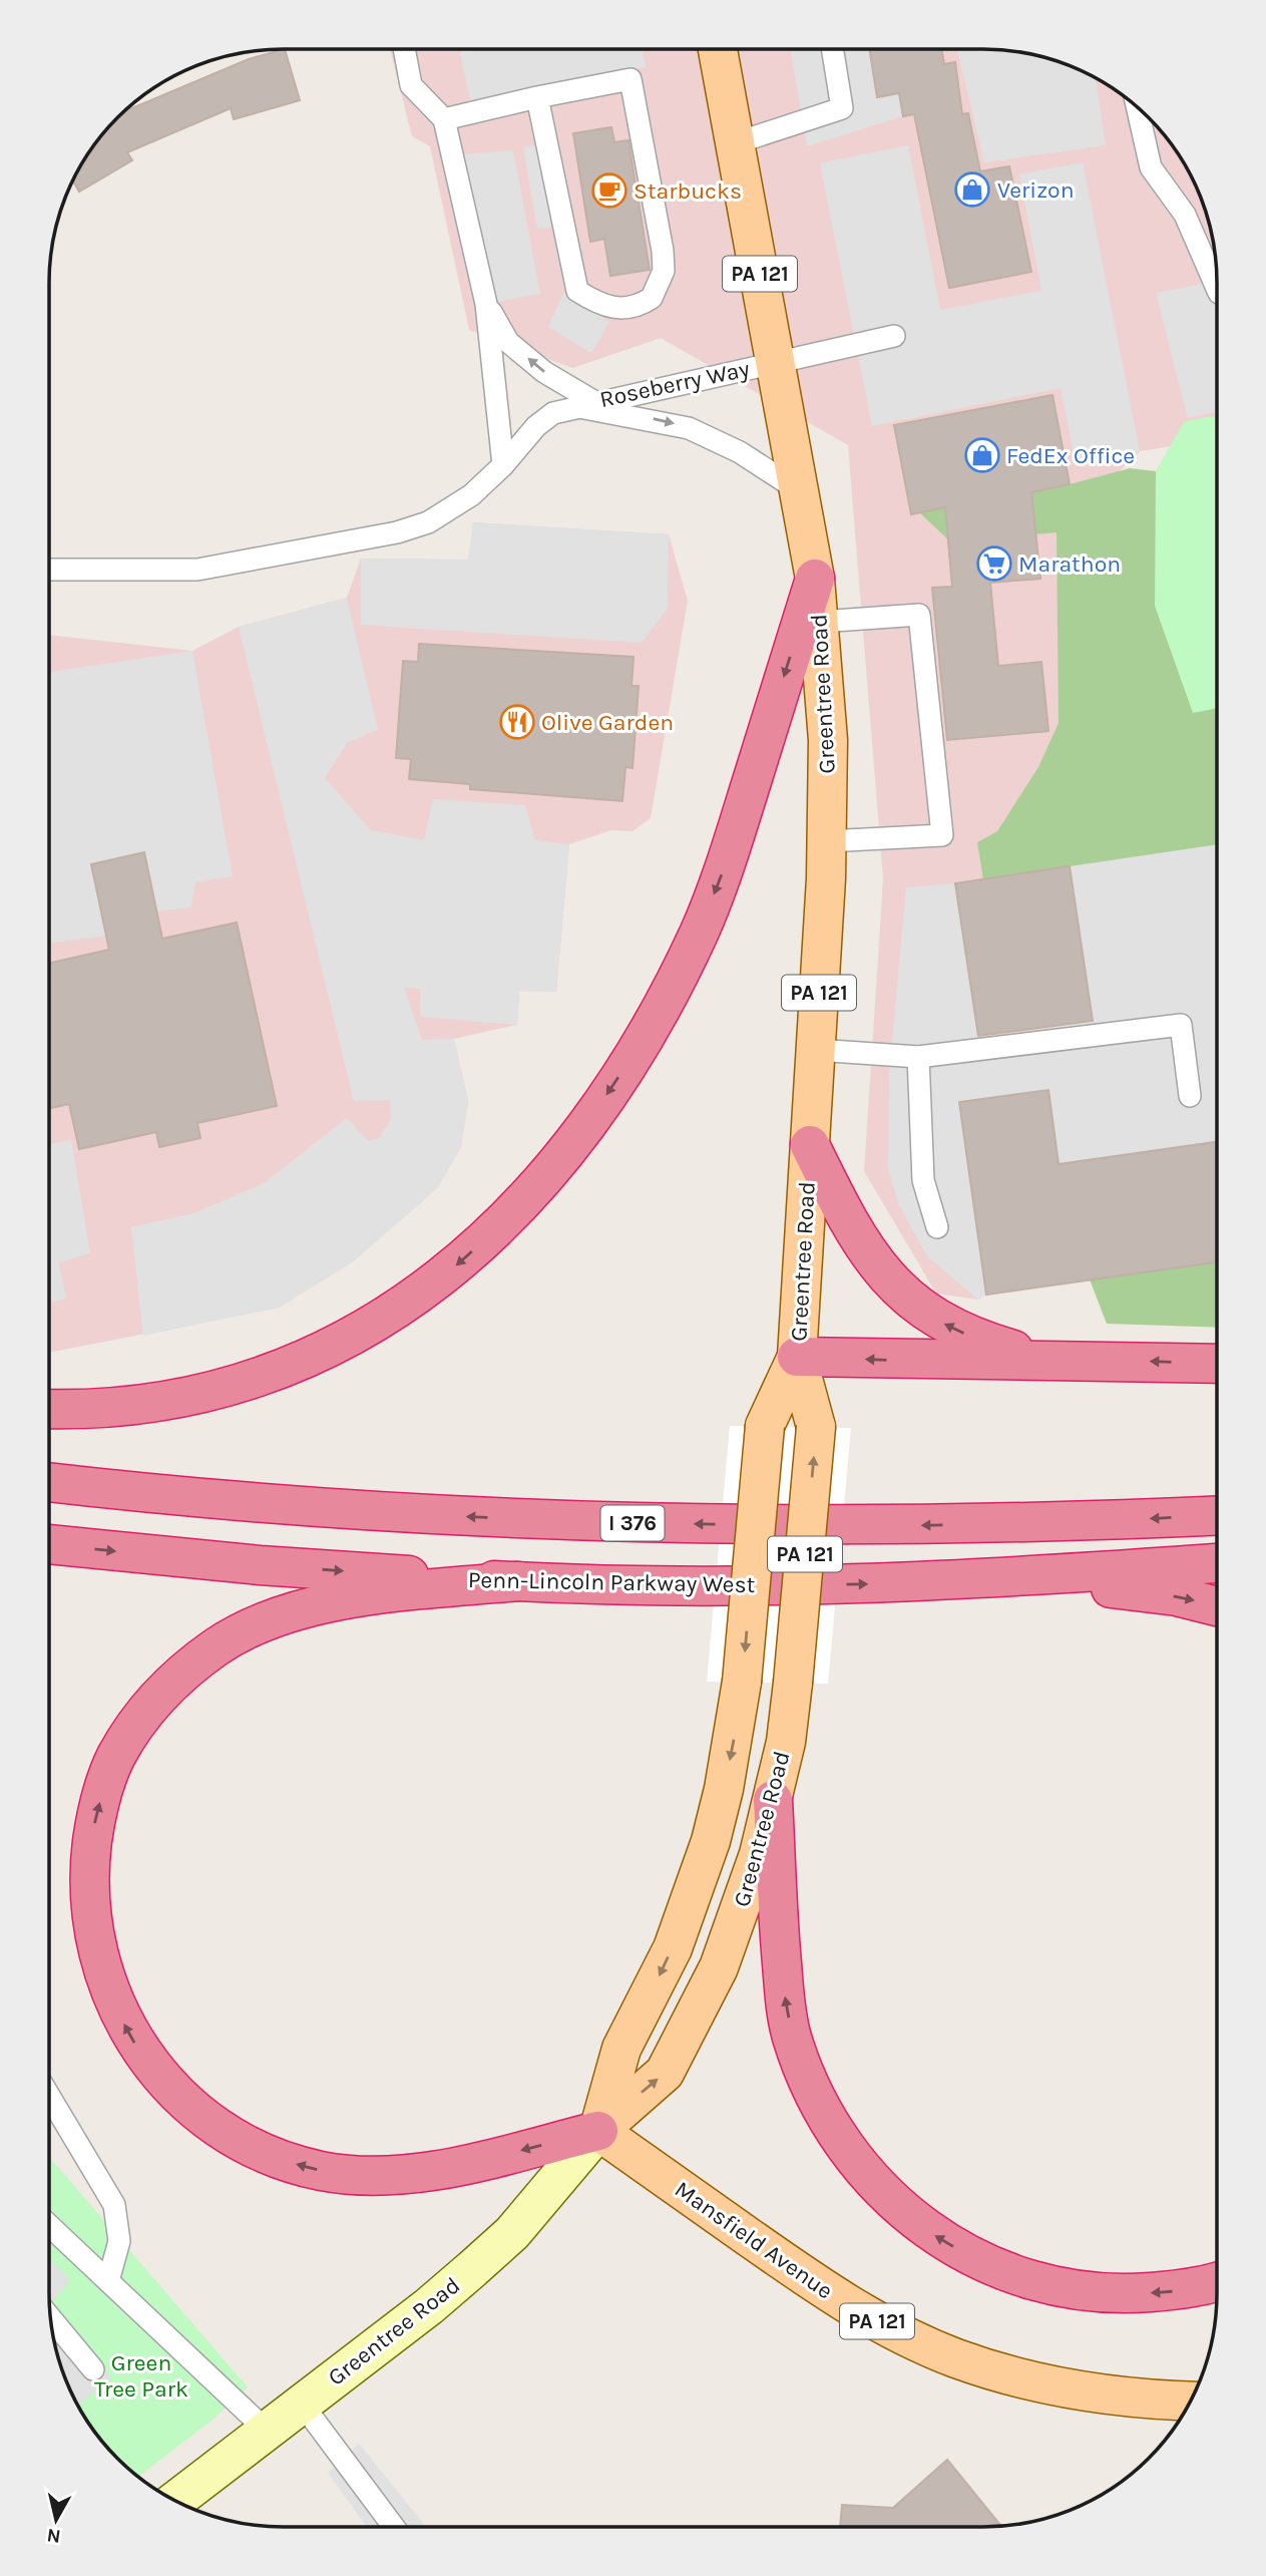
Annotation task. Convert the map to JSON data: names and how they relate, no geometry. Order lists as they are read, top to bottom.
{
  "streets": {
    "highway": ["I 376", "Penn-Lincoln Parkway West"],
    "main road": ["PA 121", "Greentree Road", "Mansfield Avenue"],
    "lane": ["Roseberry Way"]
  },
  "crossings": [
    ["Roseberry Way", "Greentree Road"],
    ["Greentree Road", "Mansfield Avenue"]
  ],
  "parks": ["Green Tree Park"],
  "places": {
    "shop": ["Verizon", "FedEx Office"],
    "cafe": ["Starbucks"],
    "supermarket": ["Marathon"],
    "restaurant": ["Olive Garden"]
  },
  "north": "bottom"
}
